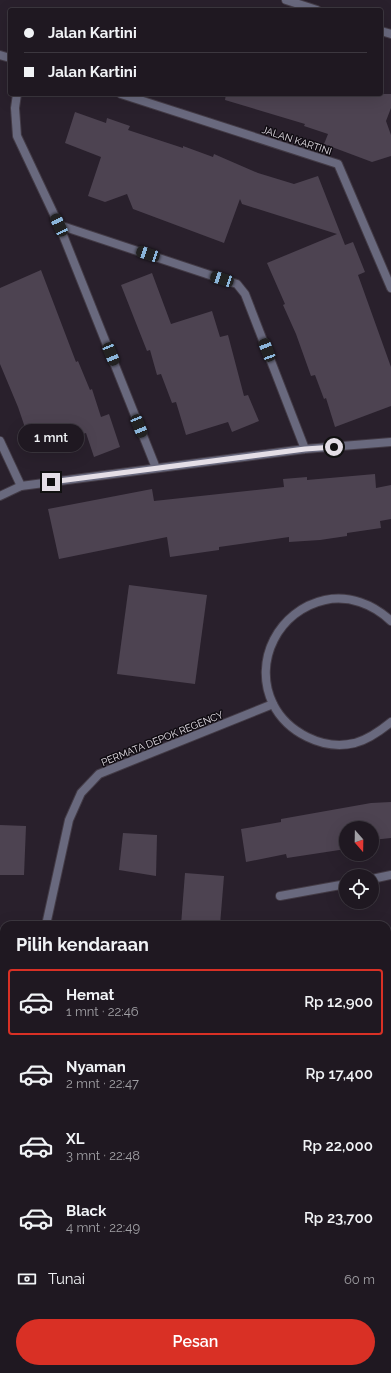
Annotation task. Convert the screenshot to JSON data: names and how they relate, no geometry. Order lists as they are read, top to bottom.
{
  "streets": {
    "street": ["JALAN KARTINI", "PERMATA DEPOK REGENCY"]
  },
  "north": "bottom",
  "page": {
    "banner": ["Jalan Kartini", "Jalan Kartini"],
    "bubble": "1 mnt",
    "heading": "Pilih kendaraan",
    "list": [
      {
        "name": "Hemat",
        "note": "1 mnt · 22:46",
        "value": "Rp 12,900"
      },
      {
        "name": "Nyaman",
        "note": "2 mnt · 22:47",
        "value": "Rp 17,400"
      },
      {
        "name": "XL",
        "note": "3 mnt · 22:48",
        "value": "Rp 22,000"
      },
      {
        "name": "Black",
        "note": "4 mnt · 22:49",
        "value": "Rp 23,700"
      }
    ],
    "pay": ["Tunai", "60 m"],
    "buttons": "Pesan"
  }
}
